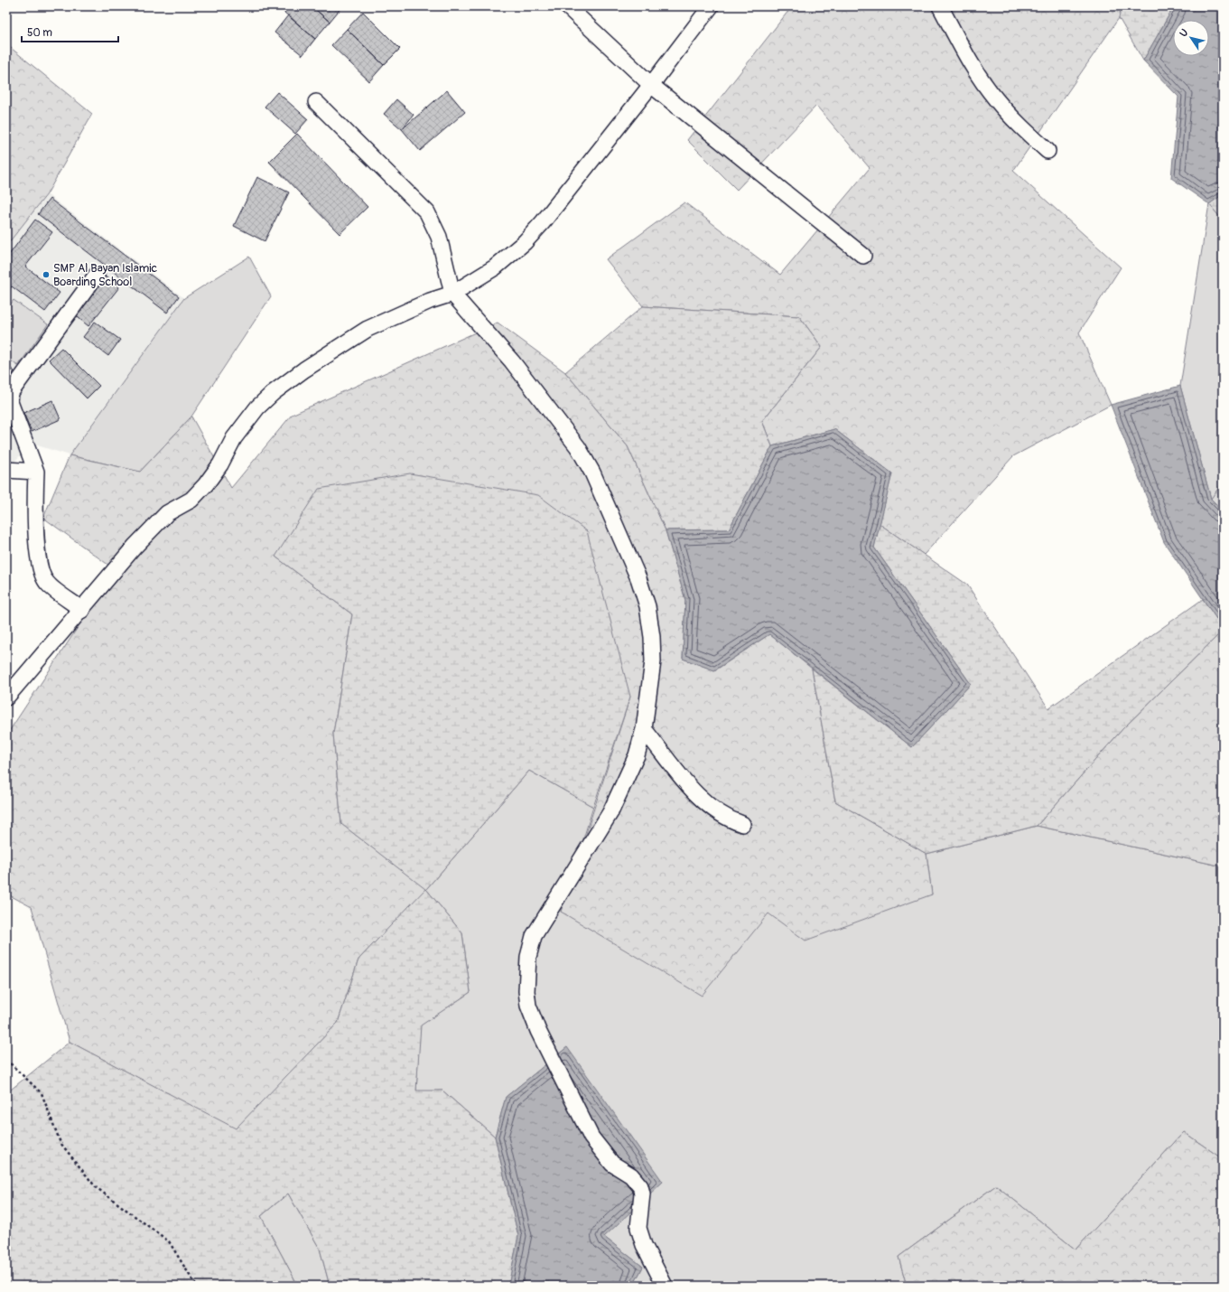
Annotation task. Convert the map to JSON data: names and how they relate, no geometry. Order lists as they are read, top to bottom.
{
  "places": ["SMP Al Bayan Islamic Boarding School"],
  "scale_bar": "50 m",
  "north": "top left"
}
